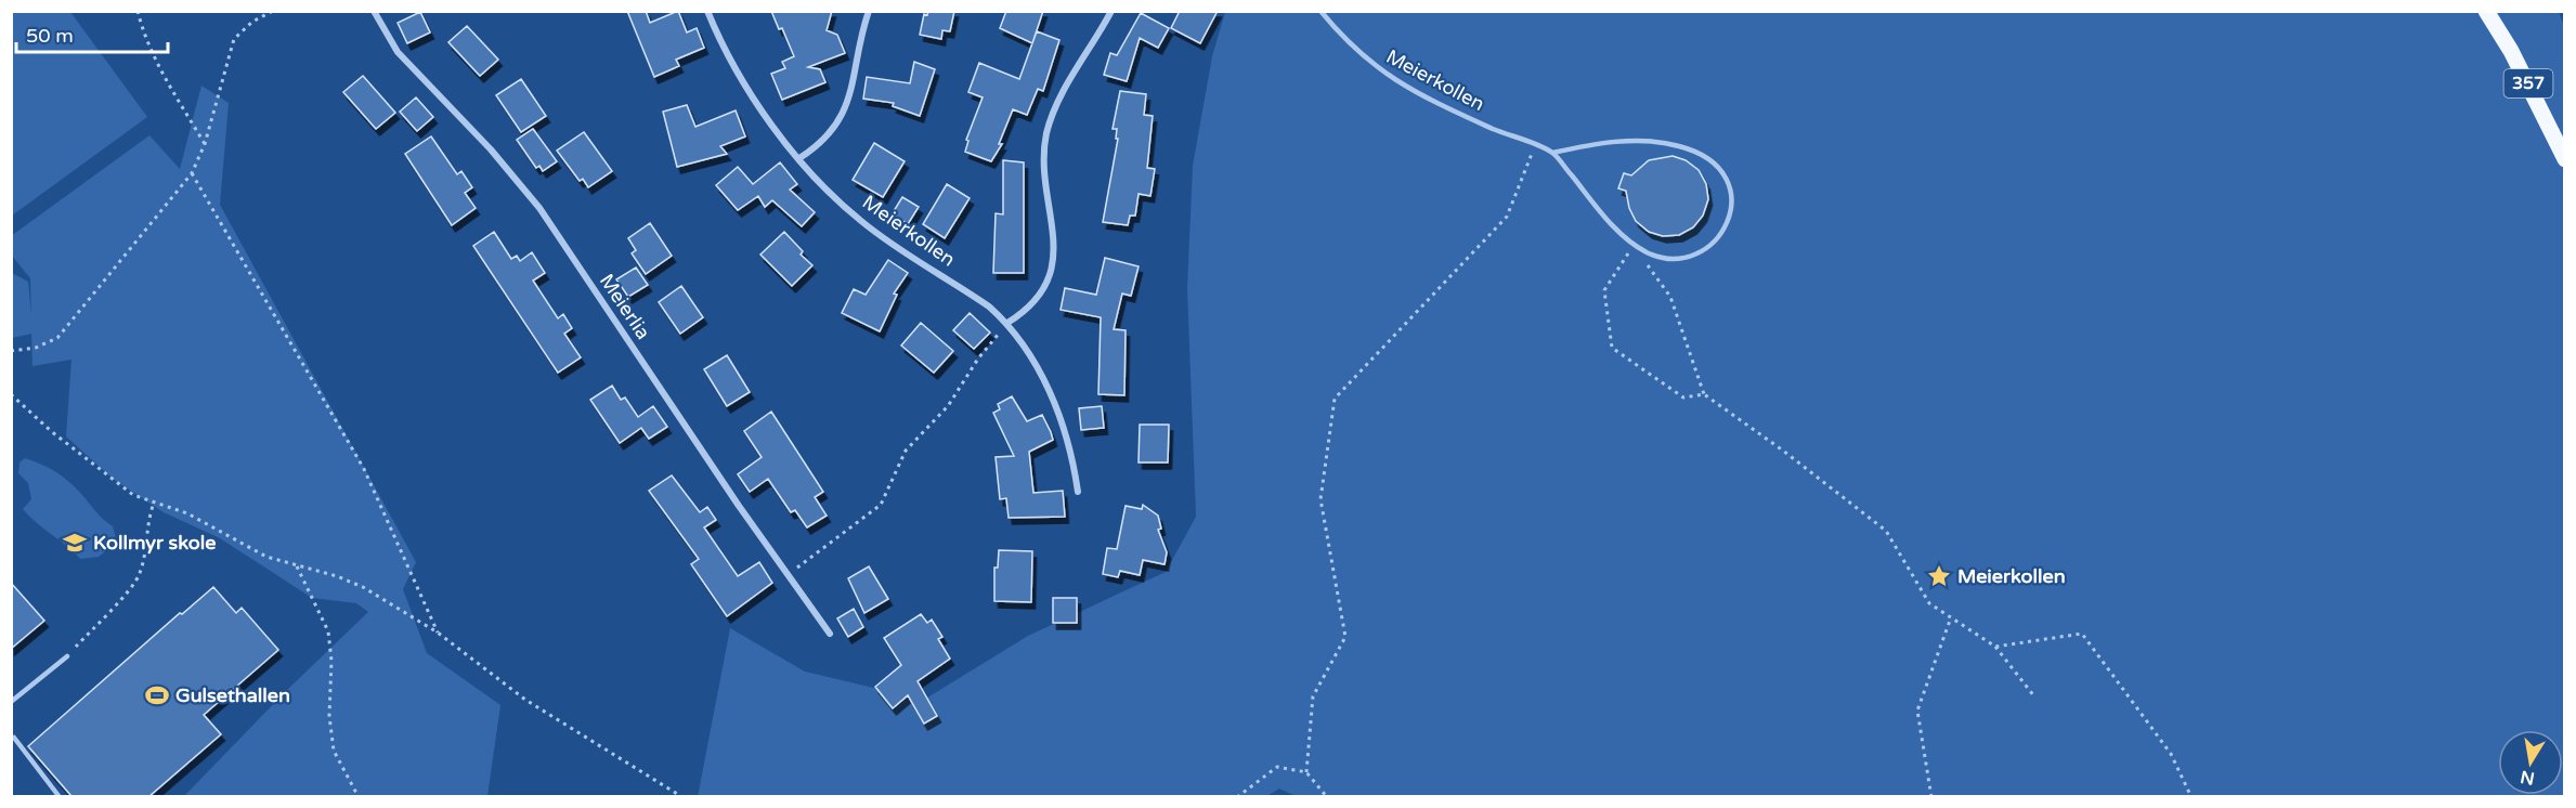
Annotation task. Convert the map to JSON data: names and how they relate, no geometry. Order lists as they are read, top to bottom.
{
  "streets": {
    "main road": ["357"],
    "street": ["Meierkollen", "Meierlia"]
  },
  "places": {
    "school or university": ["Kollmyr skole"],
    "place": ["Meierkollen"],
    "sports": ["Gulsethallen"]
  },
  "scale_bar": "50 m",
  "north": "bottom"
}
